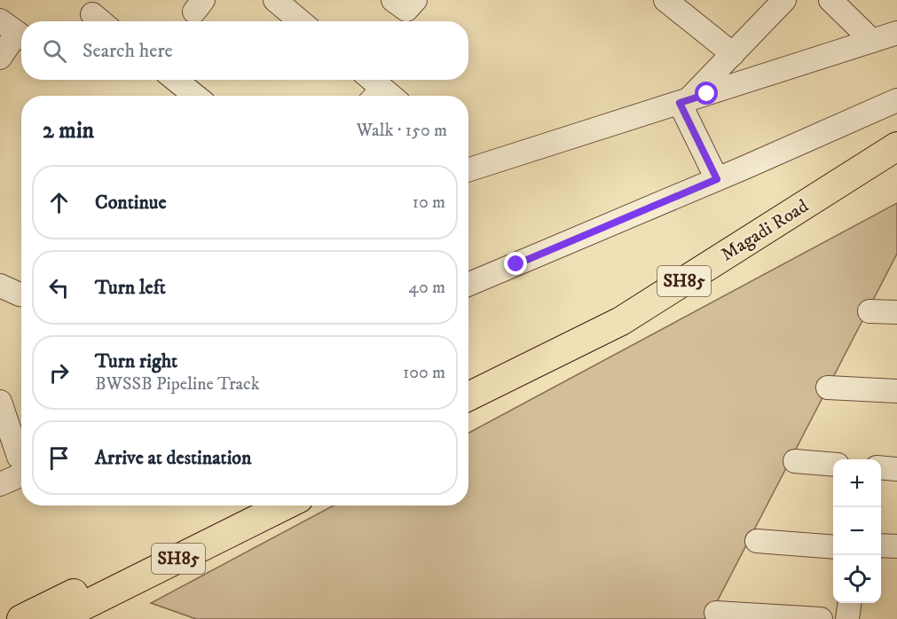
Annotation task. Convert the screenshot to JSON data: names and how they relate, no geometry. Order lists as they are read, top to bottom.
{
  "streets": {
    "main road": ["Magadi Road", "SH85"]
  },
  "page": {
    "search": "Search here",
    "heading": ["2 min", "Walk · 150 m"],
    "list": [
      ["Continue", "10 m"],
      ["Turn left", "40 m"],
      ["Turn right", "BWSSB Pipeline Track", "100 m"],
      "Arrive at destination"
    ],
    "map_buttons": ["+", "−"]
  }
}
